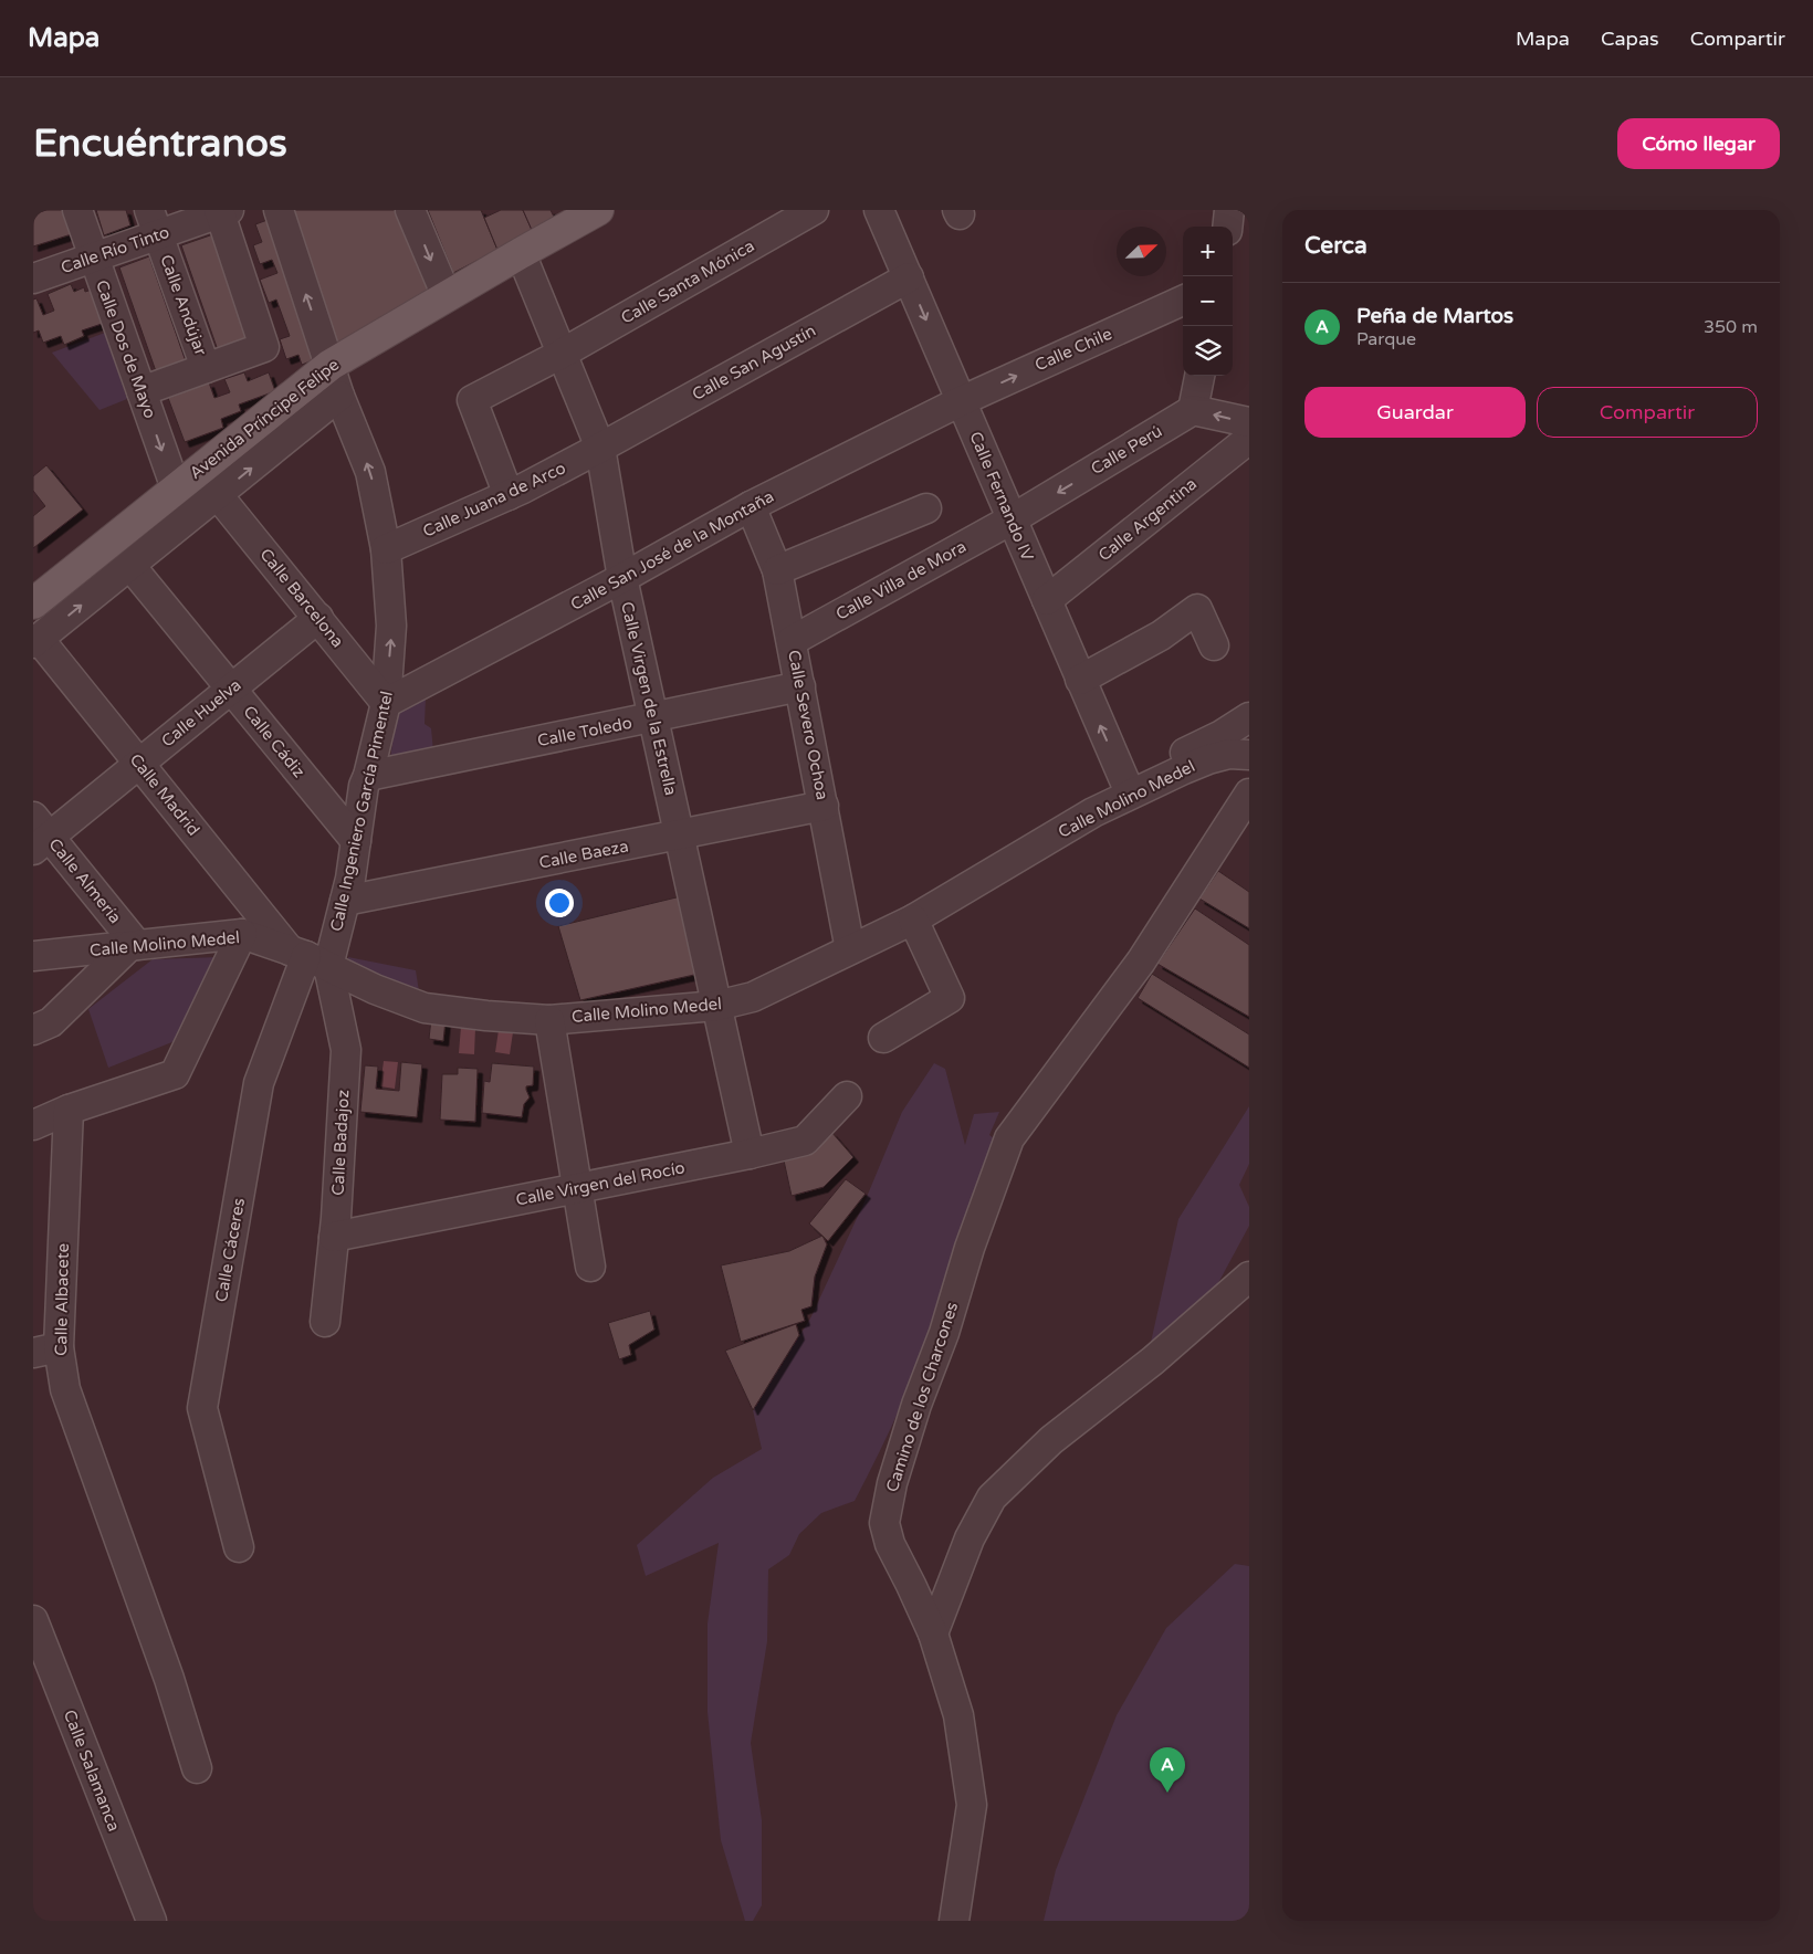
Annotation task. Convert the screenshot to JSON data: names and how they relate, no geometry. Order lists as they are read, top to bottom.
{
  "streets": {
    "main road": ["Avenida Príncipe Felipe"],
    "street": [
      "Calle Río Tinto",
      "Calle Santa Mónica",
      "Calle Andújar",
      "Calle Dos de Mayo",
      "Calle Chile",
      "Calle San Agustín",
      "Calle Perú",
      "Calle Fernando IV",
      "Calle Juana de Arco",
      "Calle Argentina",
      "Calle San José de la Montaña",
      "Calle Villa de Mora",
      "Calle Barcelona",
      "Calle Virgen de la Estrella",
      "Calle Huelva",
      "Calle Severo Ochoa",
      "Calle Toledo",
      "Calle Cádiz",
      "Calle Madrid",
      "Calle Molino Medel",
      "Calle Ingeniero García Pimentel",
      "Calle Baeza",
      "Calle Almería",
      "Calle Badajoz",
      "Calle Virgen del Rocío",
      "Calle Cáceres",
      "Calle Albacete",
      "Camino de los Charcones",
      "Calle Salamanca"
    ]
  },
  "crossings": [
    ["Calle Río Tinto", "Calle Andújar"],
    ["Calle Río Tinto", "Calle Dos de Mayo"],
    ["Calle Santa Mónica", "Calle Juana de Arco"],
    ["Calle Santa Mónica", "Calle Virgen de la Estrella"],
    ["Calle Dos de Mayo", "Avenida Príncipe Felipe"],
    ["Calle Chile", "Calle Fernando IV"],
    ["Calle Chile", "Calle San José de la Montaña"],
    ["Calle San Agustín", "Calle Fernando IV"],
    ["Calle San Agustín", "Calle Juana de Arco"],
    ["Calle San Agustín", "Calle Virgen de la Estrella"],
    ["Avenida Príncipe Felipe", "Calle Barcelona"],
    ["Avenida Príncipe Felipe", "Calle Virgen de la Estrella"],
    ["Avenida Príncipe Felipe", "Calle Cádiz"],
    ["Avenida Príncipe Felipe", "Calle Madrid"],
    ["Avenida Príncipe Felipe", "Calle Ingeniero García Pimentel"],
    ["Calle Perú", "Calle Fernando IV"],
    ["Calle Perú", "Calle Villa de Mora"],
    ["Calle Fernando IV", "Calle Argentina"],
    ["Calle Fernando IV", "Calle San José de la Montaña"],
    ["Calle Fernando IV", "Calle Villa de Mora"],
    ["Calle Juana de Arco", "Calle Virgen de la Estrella"],
    ["Calle Juana de Arco", "Calle Ingeniero García Pimentel"],
    ["Calle San José de la Montaña", "Calle Barcelona"],
    ["Calle San José de la Montaña", "Calle Virgen de la Estrella"],
    ["Calle San José de la Montaña", "Calle Severo Ochoa"],
    ["Calle San José de la Montaña", "Calle Ingeniero García Pimentel"],
    ["Calle Villa de Mora", "Calle Severo Ochoa"],
    ["Calle Barcelona", "Calle Huelva"],
    ["Calle Barcelona", "Calle Ingeniero García Pimentel"],
    ["Calle Virgen de la Estrella", "Calle Toledo"],
    ["Calle Virgen de la Estrella", "Calle Molino Medel"],
    ["Calle Virgen de la Estrella", "Calle Baeza"],
    ["Calle Virgen de la Estrella", "Calle Virgen del Rocío"],
    ["Calle Huelva", "Calle Cádiz"],
    ["Calle Huelva", "Calle Madrid"],
    ["Calle Huelva", "Calle Almería"],
    ["Calle Severo Ochoa", "Calle Toledo"],
    ["Calle Severo Ochoa", "Calle Molino Medel"],
    ["Calle Severo Ochoa", "Calle Baeza"],
    ["Calle Toledo", "Calle Ingeniero García Pimentel"],
    ["Calle Cádiz", "Calle Ingeniero García Pimentel"],
    ["Calle Madrid", "Calle Molino Medel"],
    ["Calle Madrid", "Calle Ingeniero García Pimentel"],
    ["Calle Madrid", "Calle Badajoz"],
    ["Calle Madrid", "Calle Cáceres"],
    ["Calle Molino Medel", "Calle Ingeniero García Pimentel"],
    ["Calle Molino Medel", "Calle Almería"],
    ["Calle Molino Medel", "Calle Badajoz"],
    ["Calle Molino Medel", "Calle Cáceres"],
    ["Calle Ingeniero García Pimentel", "Calle Baeza"],
    ["Calle Ingeniero García Pimentel", "Calle Badajoz"],
    ["Calle Ingeniero García Pimentel", "Calle Cáceres"],
    ["Calle Badajoz", "Calle Virgen del Rocío"],
    ["Calle Badajoz", "Calle Cáceres"]
  ],
  "one_way": ["Calle Chile", "Calle Perú", "Calle Ingeniero García Pimentel"],
  "north": "top right",
  "page": {
    "header": "Mapa",
    "nav": ["Mapa", "Capas", "Compartir"],
    "buttons": [
      "Cómo llegar",
      ["Guardar", "Compartir"]
    ],
    "title": "Encuéntranos",
    "heading": "Cerca",
    "map_buttons": ["+", "−"],
    "list": [
      {
        "mark": "A",
        "name": "Peña de Martos",
        "note": "Parque",
        "value": "350 m"
      }
    ],
    "pins": "A"
  }
}
